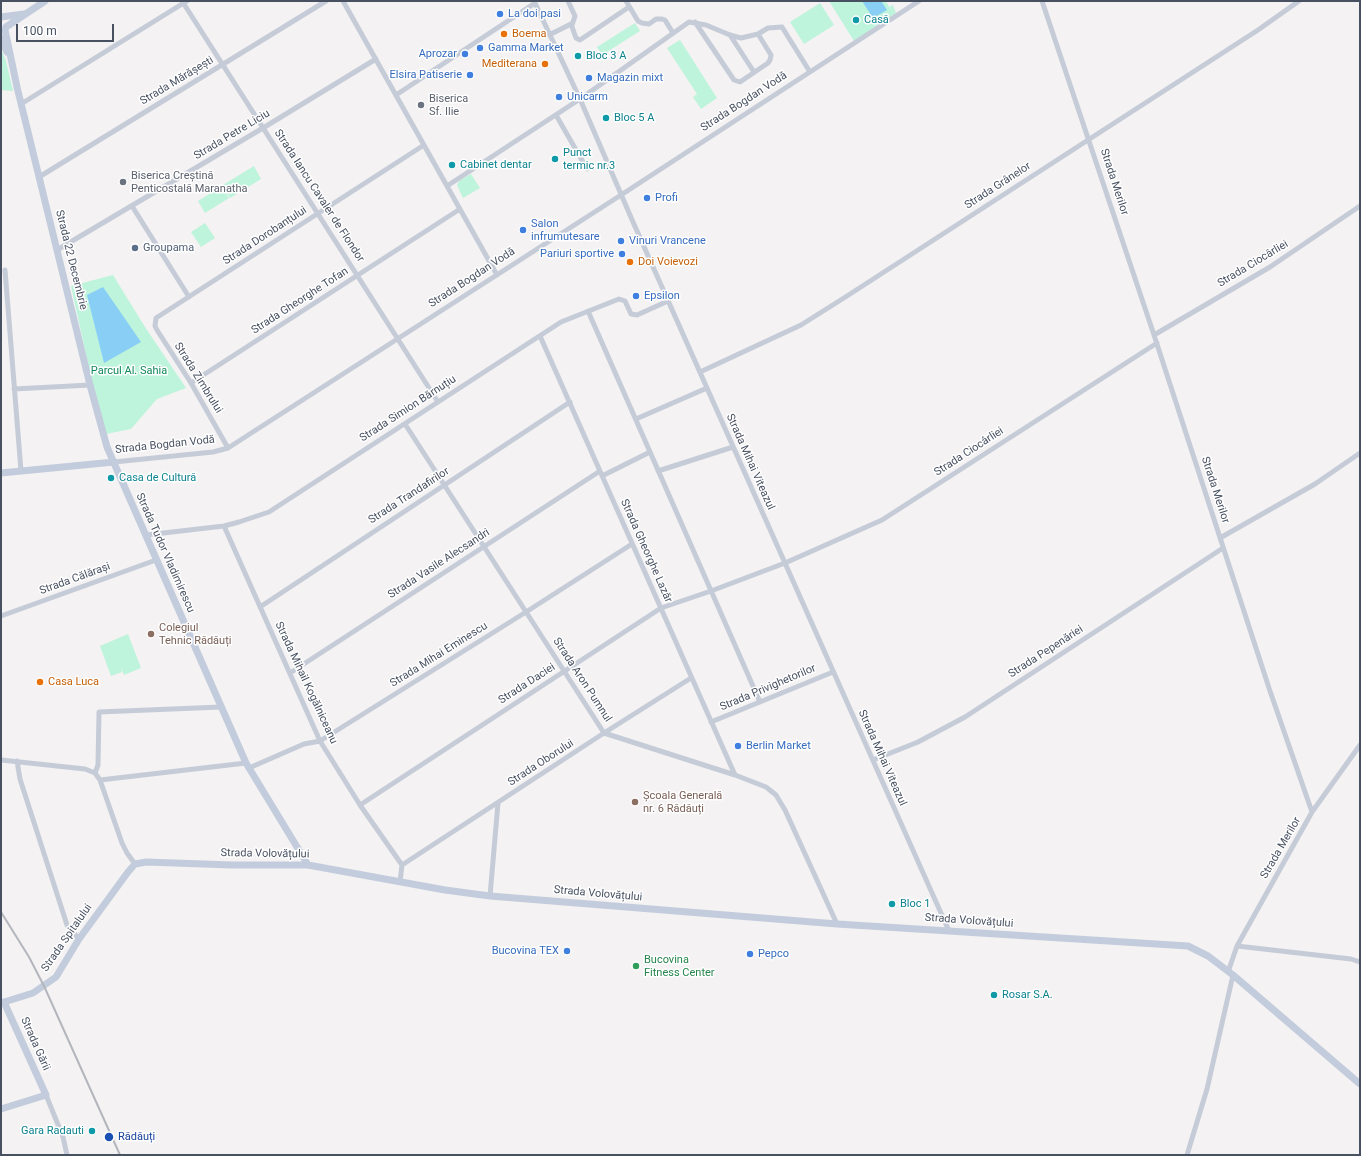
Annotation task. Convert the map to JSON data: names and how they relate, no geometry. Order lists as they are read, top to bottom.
{
  "streets": {
    "main road": [
      "Strada Bogdan Vodă",
      "Strada 22 Decembrie",
      "Strada Tudor Vladimirescu",
      "Strada Volovățului",
      "Strada Spitalului",
      "Strada Gării"
    ],
    "street": [
      "Strada Mărășești",
      "Strada Petre Liciu",
      "Strada Merilor",
      "Strada Grânelor",
      "Strada Iancu Cavaler de Flondor",
      "Strada Dorobanțului",
      "Strada Ciocârliei",
      "Strada Gheorghe Tofan",
      "Strada Zimbrului",
      "Strada Simion Bărnuțiu",
      "Strada Mihai Viteazul",
      "Strada Trandafirilor",
      "Strada Gheorghe Lazăr",
      "Strada Vasile Alecsandri",
      "Strada Călărași",
      "Strada Pepenăriei",
      "Strada Mihai Eminescu",
      "Strada Aron Pumnul",
      "Strada Mihail Kogălniceanu",
      "Strada Daciei",
      "Strada Privighetorilor",
      "Strada Oborului"
    ]
  },
  "crossings": [
    ["Strada Mărășești", "Strada Iancu Cavaler de Flondor"],
    ["Strada Mărășești", "Strada 22 Decembrie"],
    ["Strada Bogdan Vodă", "Strada Iancu Cavaler de Flondor"],
    ["Strada Bogdan Vodă", "Strada 22 Decembrie"],
    ["Strada Bogdan Vodă", "Strada Zimbrului"],
    ["Strada Bogdan Vodă", "Strada Mihai Viteazul"],
    ["Strada Bogdan Vodă", "Strada Tudor Vladimirescu"],
    ["Strada Petre Liciu", "Strada Iancu Cavaler de Flondor"],
    ["Strada Petre Liciu", "Strada 22 Decembrie"],
    ["Strada Merilor", "Strada Grânelor"],
    ["Strada Merilor", "Strada Ciocârliei"],
    ["Strada Merilor", "Strada Pepenăriei"],
    ["Strada Merilor", "Strada Volovățului"],
    ["Strada Grânelor", "Strada Mihai Viteazul"],
    ["Strada Iancu Cavaler de Flondor", "Strada Dorobanțului"],
    ["Strada Iancu Cavaler de Flondor", "Strada Gheorghe Tofan"],
    ["Strada Iancu Cavaler de Flondor", "Strada Simion Bărnuțiu"],
    ["Strada Dorobanțului", "Strada Zimbrului"],
    ["Strada 22 Decembrie", "Strada Tudor Vladimirescu"],
    ["Strada Ciocârliei", "Strada Mihai Viteazul"],
    ["Strada Ciocârliei", "Strada Daciei"],
    ["Strada Gheorghe Tofan", "Strada Zimbrului"],
    ["Strada Simion Bărnuțiu", "Strada Mihai Viteazul"],
    ["Strada Simion Bărnuțiu", "Strada Gheorghe Lazăr"],
    ["Strada Simion Bărnuțiu", "Strada Tudor Vladimirescu"],
    ["Strada Simion Bărnuțiu", "Strada Aron Pumnul"],
    ["Strada Simion Bărnuțiu", "Strada Mihail Kogălniceanu"],
    ["Strada Mihai Viteazul", "Strada Pepenăriei"],
    ["Strada Mihai Viteazul", "Strada Privighetorilor"],
    ["Strada Mihai Viteazul", "Strada Volovățului"],
    ["Strada Trandafirilor", "Strada Gheorghe Lazăr"],
    ["Strada Trandafirilor", "Strada Aron Pumnul"],
    ["Strada Trandafirilor", "Strada Mihail Kogălniceanu"],
    ["Strada Gheorghe Lazăr", "Strada Vasile Alecsandri"],
    ["Strada Gheorghe Lazăr", "Strada Mihai Eminescu"],
    ["Strada Gheorghe Lazăr", "Strada Aron Pumnul"],
    ["Strada Gheorghe Lazăr", "Strada Daciei"],
    ["Strada Gheorghe Lazăr", "Strada Privighetorilor"],
    ["Strada Gheorghe Lazăr", "Strada Oborului"],
    ["Strada Tudor Vladimirescu", "Strada Călărași"],
    ["Strada Tudor Vladimirescu", "Strada Mihai Eminescu"],
    ["Strada Tudor Vladimirescu", "Strada Volovățului"],
    ["Strada Vasile Alecsandri", "Strada Aron Pumnul"],
    ["Strada Vasile Alecsandri", "Strada Mihail Kogălniceanu"],
    ["Strada Mihai Eminescu", "Strada Aron Pumnul"],
    ["Strada Mihai Eminescu", "Strada Mihail Kogălniceanu"],
    ["Strada Aron Pumnul", "Strada Daciei"],
    ["Strada Aron Pumnul", "Strada Oborului"],
    ["Strada Aron Pumnul", "Strada Volovățului"],
    ["Strada Mihail Kogălniceanu", "Strada Daciei"],
    ["Strada Mihail Kogălniceanu", "Strada Oborului"],
    ["Strada Volovățului", "Strada Spitalului"],
    ["Strada Spitalului", "Strada Gării"]
  ],
  "parks": ["Parcul Al. Sahia"],
  "places": [
    "La doi pasi",
    "Casă",
    "Boema",
    "Gamma Market",
    "Aprozar",
    "Bloc 3 A",
    "Mediterana",
    "Elsira Patiserie",
    "Magazin mixt",
    "Unicarm",
    "Biserica Sf. Ilie",
    "Bloc 5 A",
    "Punct termic nr.3",
    "Cabinet dentar",
    "Biserica Creștină Penticostală Maranatha",
    "Profi",
    "Salon infrumutesare",
    "Vinuri Vrancene",
    "Groupama",
    "Pariuri sportive",
    "Doi Voievozi",
    "Epsilon",
    "Casa de Cultură",
    "Colegiul Tehnic Rădăuți",
    "Casa Luca",
    "Berlin Market",
    "Școala Generală nr. 6 Rădăuți",
    "Bloc 1",
    "Bucovina TEX",
    "Pepco",
    "Bucovina Fitness Center",
    "Rosar S.A.",
    "Gara Radauti",
    "Rădăuți"
  ],
  "scale_bar": "100 m"
}
